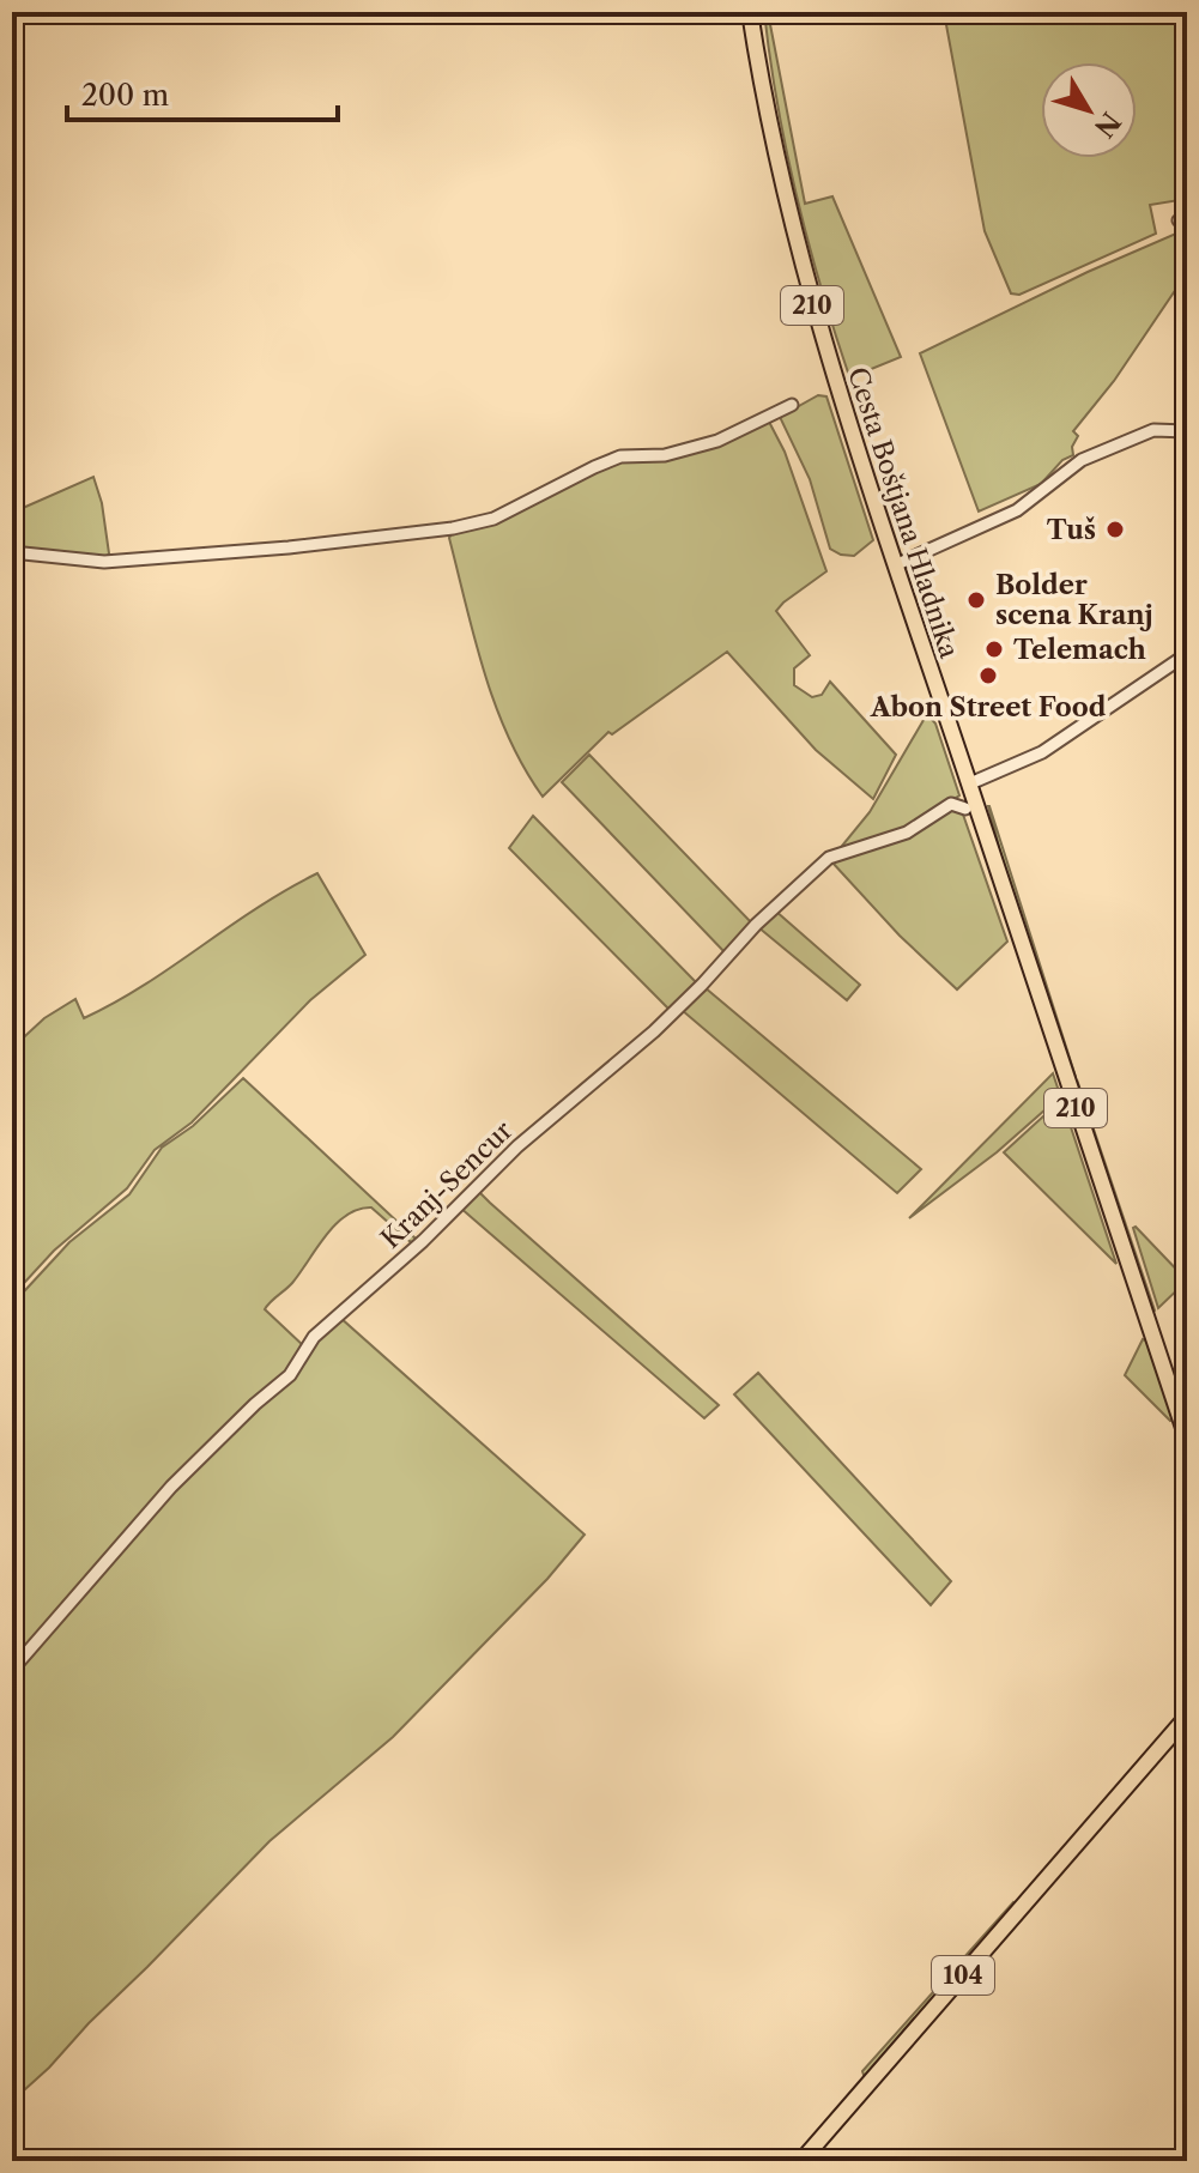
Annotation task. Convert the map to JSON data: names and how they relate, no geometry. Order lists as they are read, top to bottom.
{
  "streets": {
    "main road": ["210", "Cesta Boštjana Hladnika", "104"],
    "street": ["Kranj-Sencur"]
  },
  "places": [
    "Tuš",
    "Bolder scena Kranj",
    "Telemach",
    "Abon Street Food"
  ],
  "scale_bar": "200 m",
  "north": "bottom right"
}
